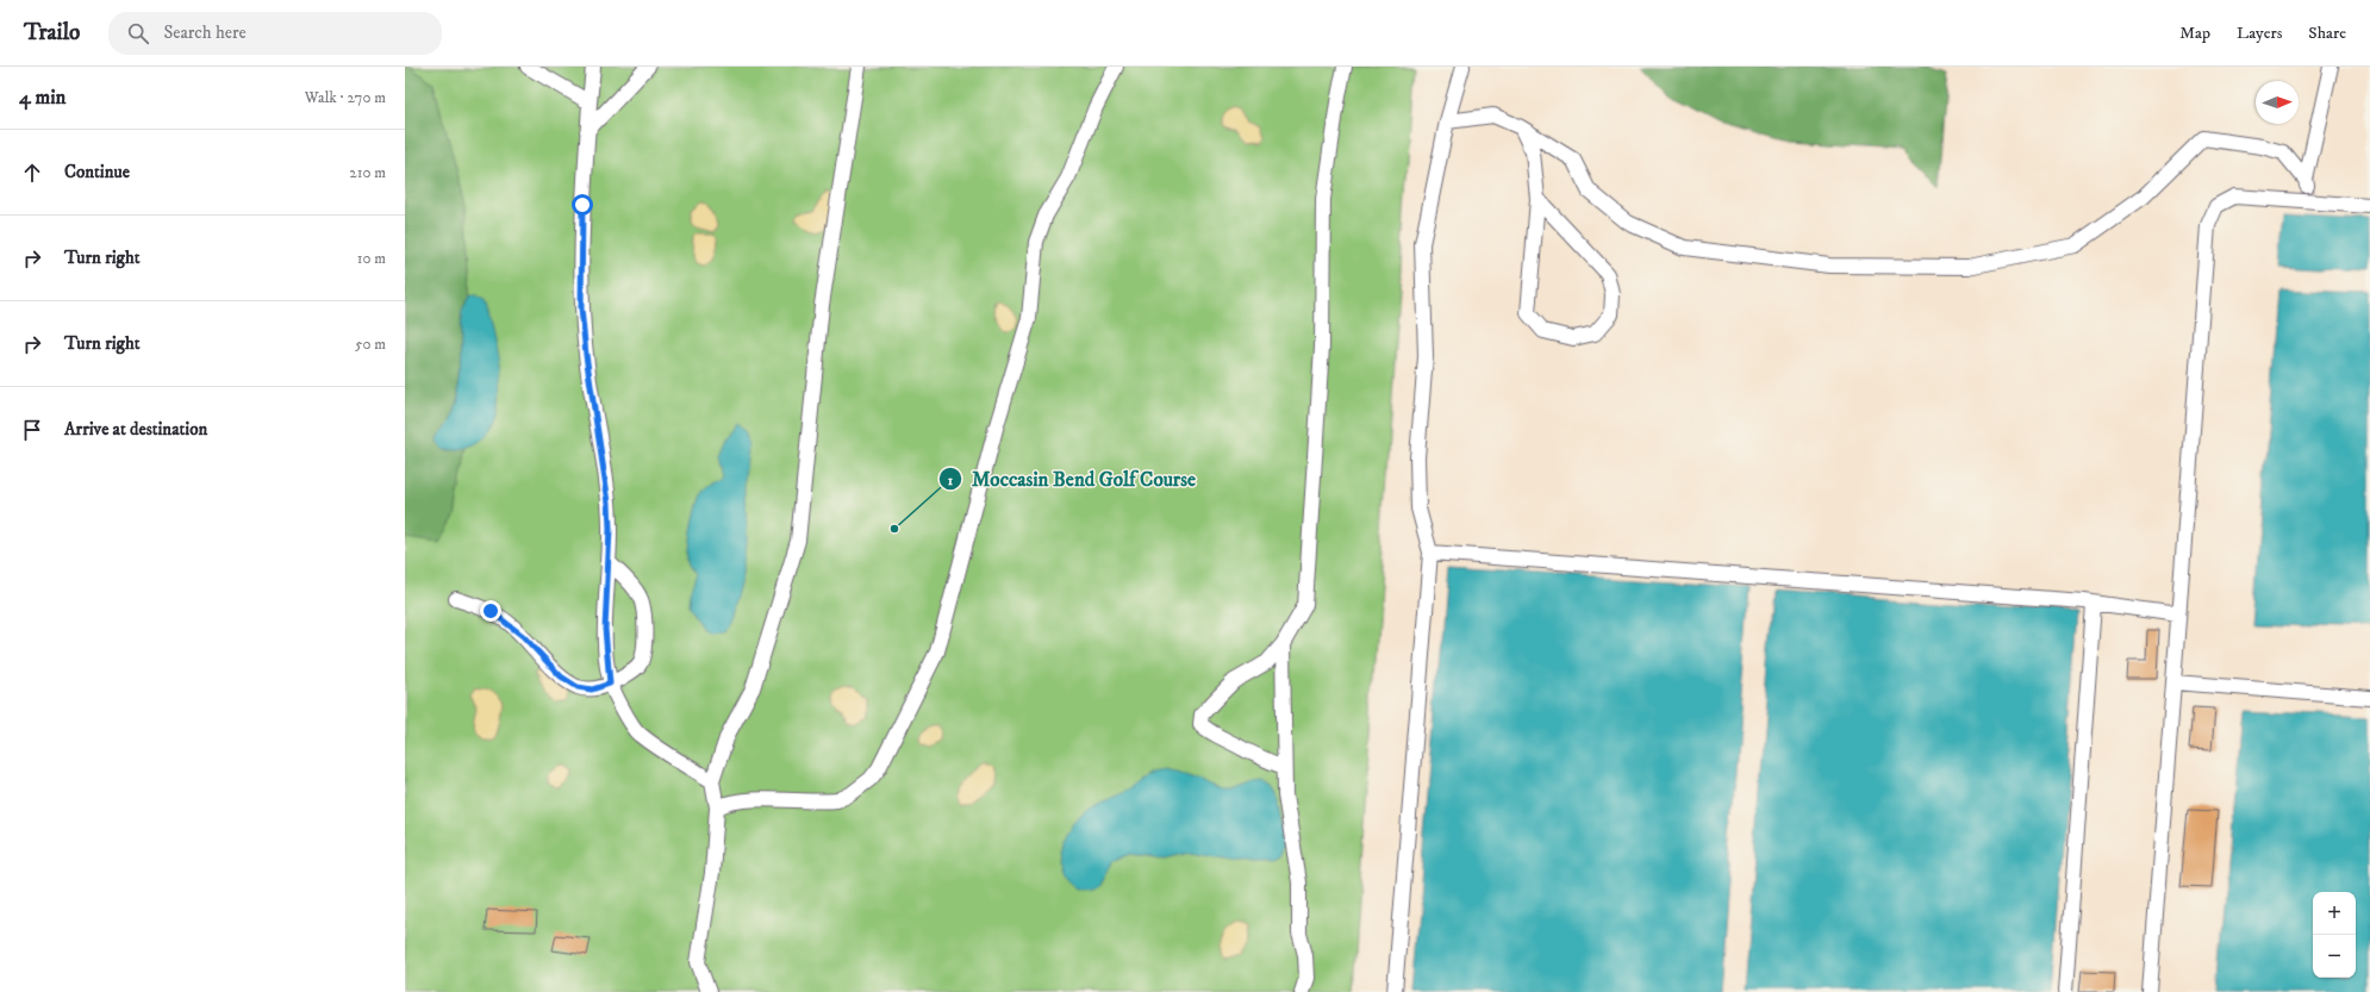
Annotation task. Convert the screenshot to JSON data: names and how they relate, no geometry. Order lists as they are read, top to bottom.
{
  "places": ["Moccasin Bend Golf Course"],
  "north": "right",
  "page": {
    "header": "Trailo",
    "search": "Search here",
    "nav": ["Map", "Layers", "Share"],
    "heading": ["4 min", "Walk · 270 m"],
    "list": [
      ["Continue", "210 m"],
      ["Turn right", "10 m"],
      ["Turn right", "50 m"],
      "Arrive at destination"
    ],
    "map_buttons": ["+", "−"]
  }
}
